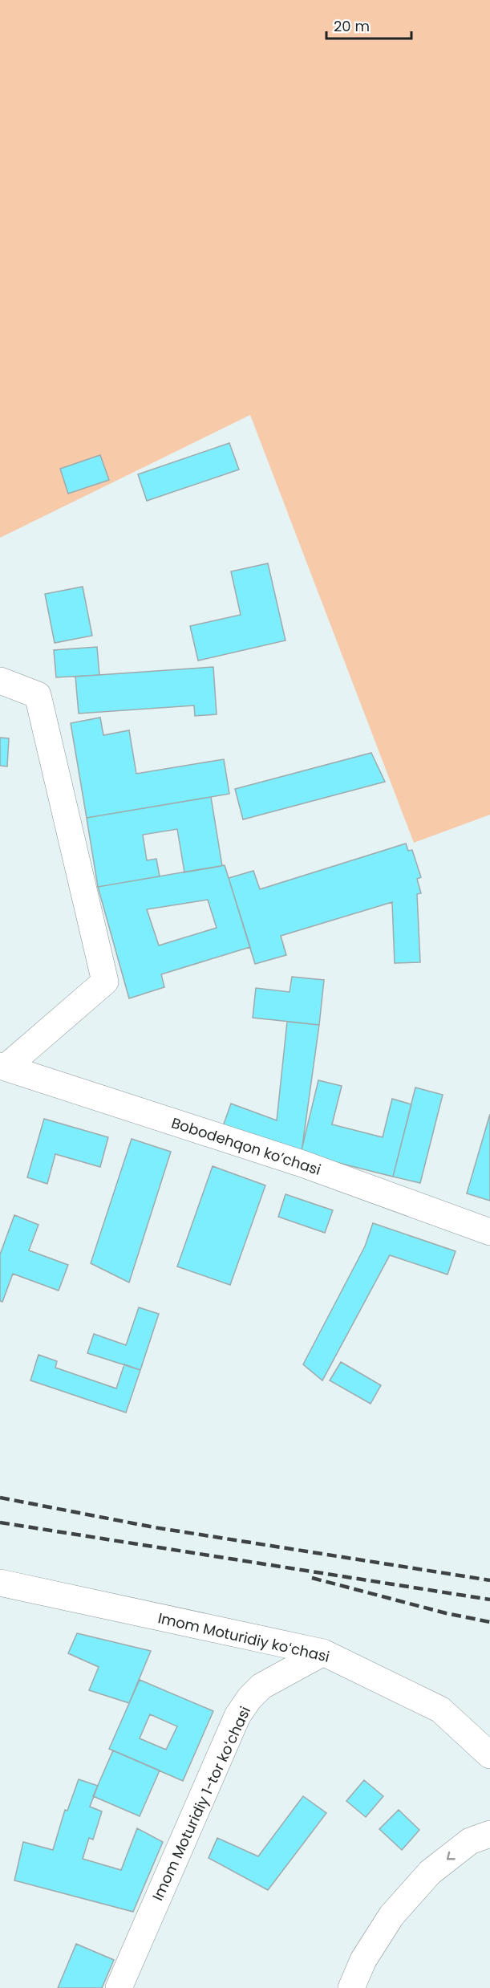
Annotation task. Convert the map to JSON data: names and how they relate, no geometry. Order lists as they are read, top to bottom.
{
  "streets": {
    "street": ["Bobodehqon koʼchasi", "Imom Moturidiy koʻchasi", "Imom Moturidiy 1-tor koʻchasi"]
  },
  "crossings": [
    ["Imom Moturidiy koʻchasi", "Imom Moturidiy 1-tor koʻchasi"]
  ],
  "scale_bar": "20 m"
}
